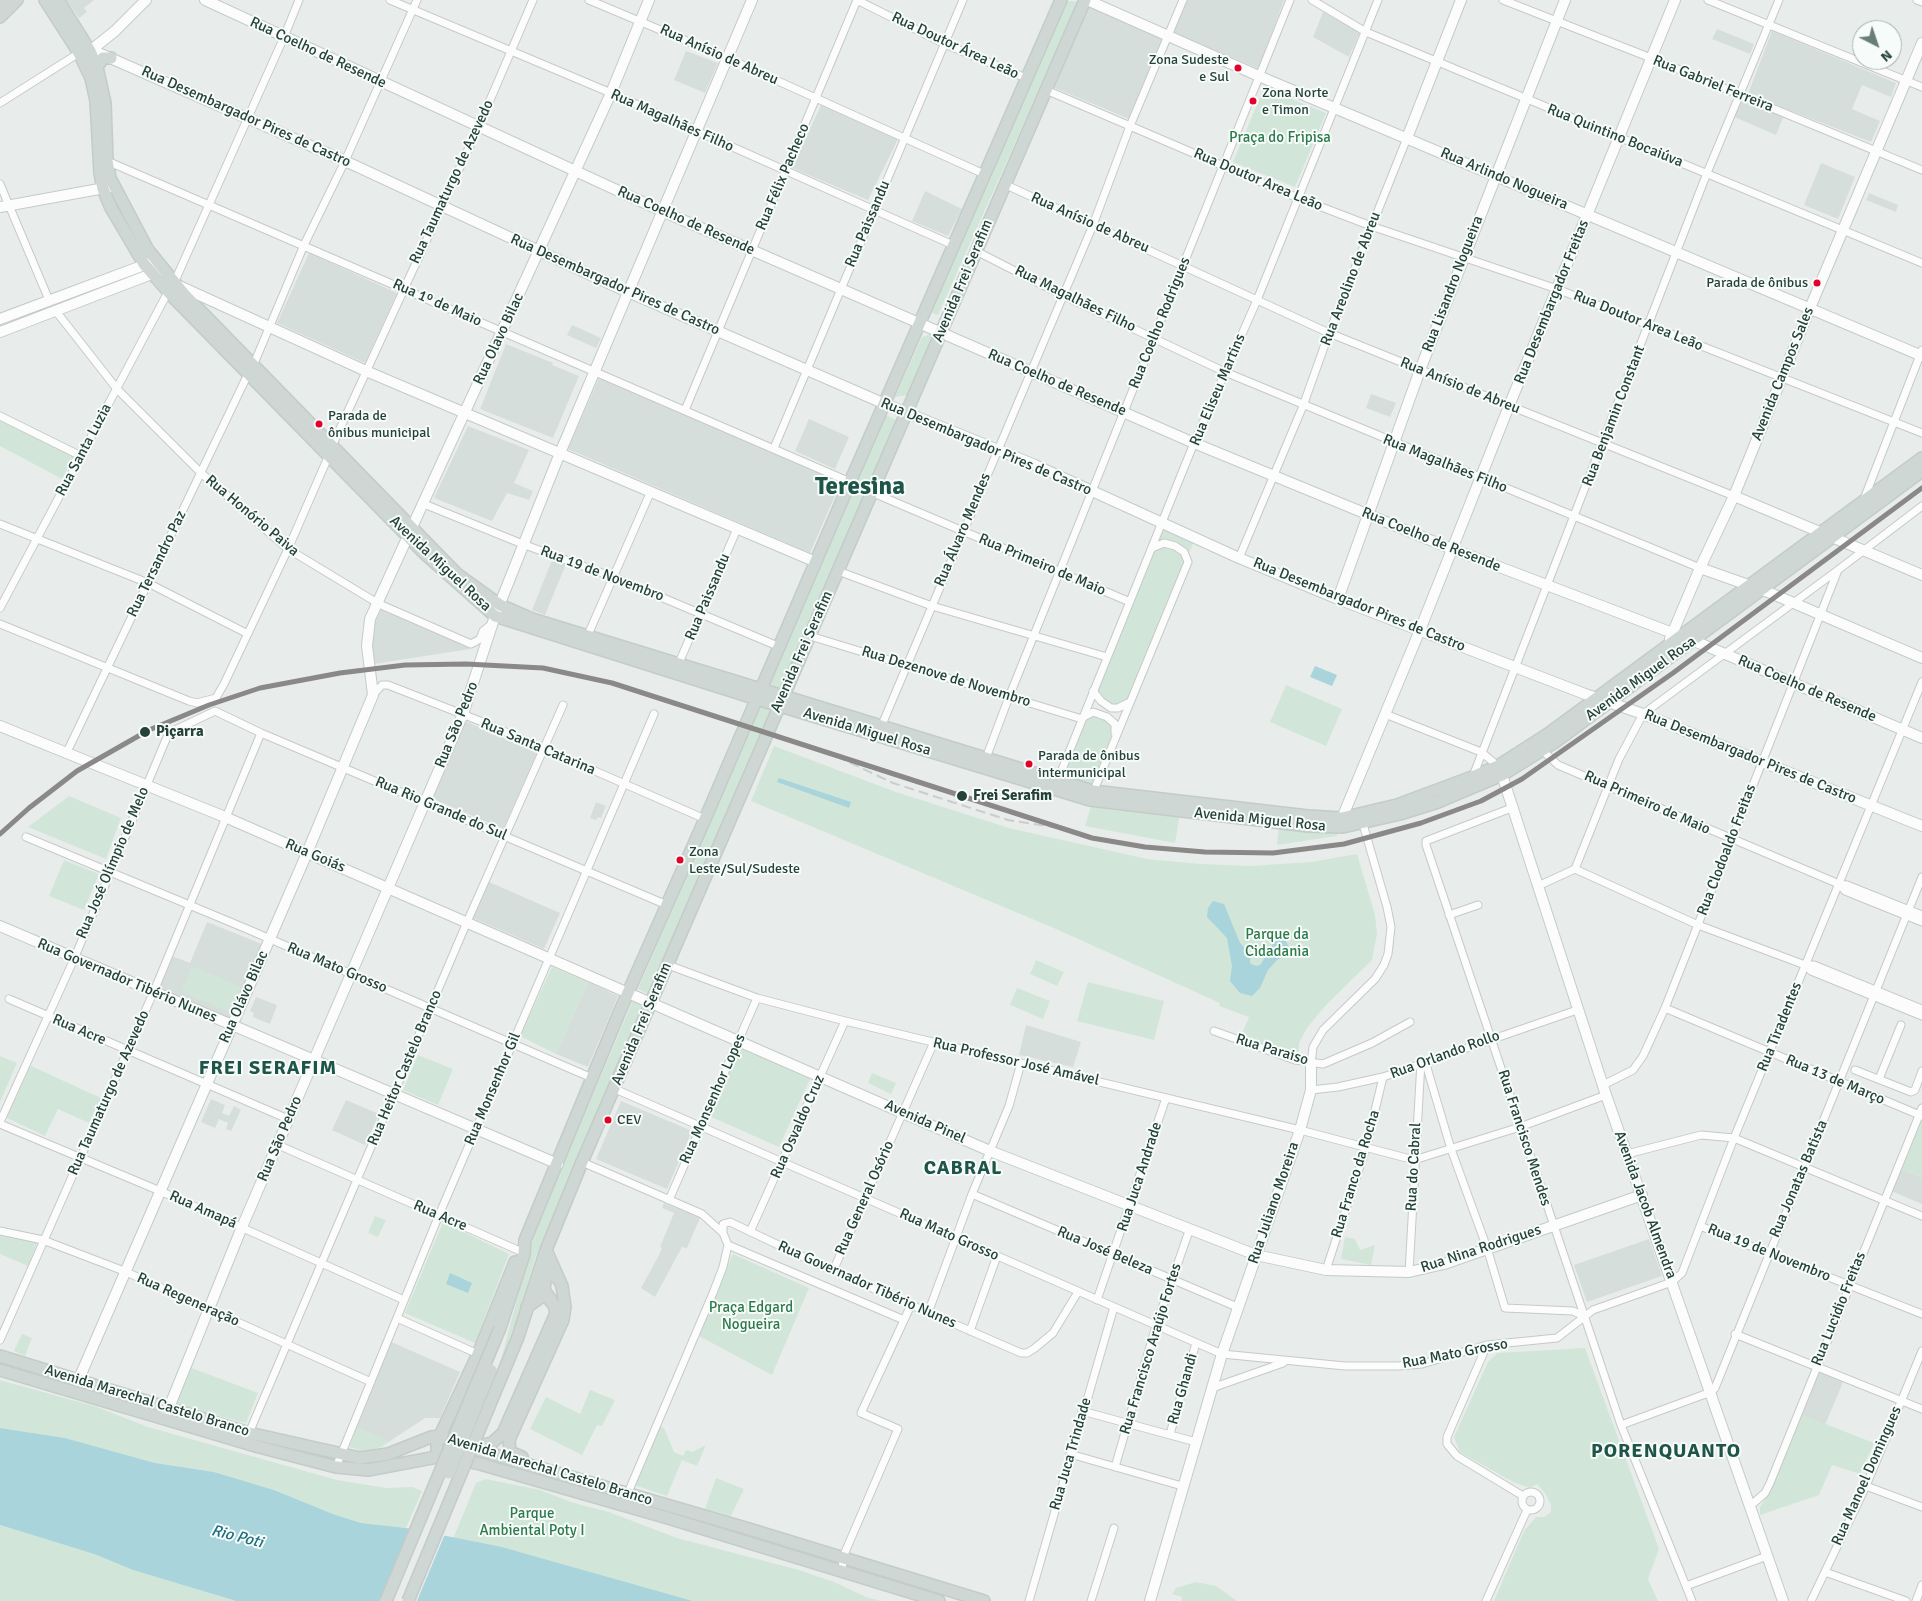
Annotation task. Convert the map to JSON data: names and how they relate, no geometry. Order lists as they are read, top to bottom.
{
  "streets": {
    "main road": ["Avenida Frei Serafim", "Avenida Miguel Rosa", "Avenida Marechal Castelo Branco"],
    "street": [
      "Rua Doutor Área Leão",
      "Rua Coelho de Resende",
      "Rua Anísio de Abreu",
      "Rua Gabriel Ferreira",
      "Rua Desembargador Pires de Castro",
      "Rua Magalhães Filho",
      "Rua Quintino Bocaiúva",
      "Rua Félix Pacheco",
      "Rua Arlindo Nogueira",
      "Rua Doutor Area Leão",
      "Rua Taumaturgo de Azevedo",
      "Rua Paissandu",
      "Rua Areolino de Abreu",
      "Rua Lisandro Nogueira",
      "Rua Desembargador Freitas",
      "Rua 1º de Maio",
      "Rua Coelho Rodrigues",
      "Rua Olavo Bilac",
      "Avenida Campos Sales",
      "Rua Eliseu Martins",
      "Rua Benjamin Constant",
      "Rua Santa Luzia",
      "Rua Honório Paiva",
      "Rua Álvaro Mendes",
      "Rua Tersandro Paz",
      "Rua Primeiro de Maio",
      "Rua 19 de Novembro",
      "Rua Dezenove de Novembro",
      "Rua São Pedro",
      "Rua Santa Catarina",
      "Rua Rio Grande do Sul",
      "Rua Clodoaldo Freitas",
      "Rua Goiás",
      "Rua José Olímpio de Melo",
      "Rua Mato Grosso",
      "Rua Governador Tibério Nunes",
      "Rua Olávo Bilac",
      "Rua Tiradentes",
      "Rua Acre",
      "Rua Paraiso",
      "Rua Orlando Rollo",
      "Rua Professor José Amável",
      "Rua Heitor Castelo Branco",
      "Rua 13 de Março",
      "Rua Monsenhor Gil",
      "Rua Monsenhor Lopes",
      "Avenida Pinel",
      "Rua Osvaldo Cruz",
      "Rua Francisco Mendes",
      "Rua do Cabral",
      "Rua Franco da Rocha",
      "Rua Juca Andrade",
      "Rua Jonatas Batista",
      "Rua General Osório",
      "Rua Juliano Moreira",
      "Avenida Jacob Almendra",
      "Rua Amapá",
      "Rua Nina Rodrigues",
      "Rua José Beleza",
      "Rua Regeneração",
      "Rua Lucidio Freitas",
      "Rua Francisco Araújo Fortes",
      "Rua Ghandi",
      "Rua Juca Trindade",
      "Rua Manoel Domingues"
    ]
  },
  "crossings": [
    ["Rua Doutor Área Leão", "Rua Félix Pacheco"],
    ["Rua Doutor Área Leão", "Rua Paissandu"],
    ["Rua Doutor Área Leão", "Avenida Frei Serafim"],
    ["Rua Coelho de Resende", "Rua Félix Pacheco"],
    ["Rua Coelho de Resende", "Rua Taumaturgo de Azevedo"],
    ["Rua Coelho de Resende", "Rua Paissandu"],
    ["Rua Coelho de Resende", "Rua Areolino de Abreu"],
    ["Rua Coelho de Resende", "Avenida Frei Serafim"],
    ["Rua Coelho de Resende", "Rua Lisandro Nogueira"],
    ["Rua Coelho de Resende", "Rua Desembargador Freitas"],
    ["Rua Coelho de Resende", "Rua Coelho Rodrigues"],
    ["Rua Coelho de Resende", "Rua Olavo Bilac"],
    ["Rua Coelho de Resende", "Avenida Campos Sales"],
    ["Rua Coelho de Resende", "Rua Eliseu Martins"],
    ["Rua Coelho de Resende", "Rua Benjamin Constant"],
    ["Rua Coelho de Resende", "Rua Santa Luzia"],
    ["Rua Coelho de Resende", "Rua Álvaro Mendes"],
    ["Rua Coelho de Resende", "Rua Tersandro Paz"],
    ["Rua Coelho de Resende", "Avenida Miguel Rosa"],
    ["Rua Coelho de Resende", "Rua São Pedro"],
    ["Rua Coelho de Resende", "Rua Clodoaldo Freitas"],
    ["Rua Coelho de Resende", "Rua Tiradentes"],
    ["Rua Anísio de Abreu", "Rua Félix Pacheco"],
    ["Rua Anísio de Abreu", "Rua Paissandu"],
    ["Rua Anísio de Abreu", "Rua Areolino de Abreu"],
    ["Rua Anísio de Abreu", "Avenida Frei Serafim"],
    ["Rua Anísio de Abreu", "Rua Lisandro Nogueira"],
    ["Rua Anísio de Abreu", "Rua Desembargador Freitas"],
    ["Rua Anísio de Abreu", "Rua Coelho Rodrigues"],
    ["Rua Anísio de Abreu", "Rua Olavo Bilac"],
    ["Rua Anísio de Abreu", "Avenida Campos Sales"],
    ["Rua Anísio de Abreu", "Rua Eliseu Martins"],
    ["Rua Anísio de Abreu", "Rua Benjamin Constant"],
    ["Rua Anísio de Abreu", "Rua Álvaro Mendes"],
    ["Rua Anísio de Abreu", "Avenida Miguel Rosa"],
    ["Rua Anísio de Abreu", "Rua São Pedro"],
    ["Rua Gabriel Ferreira", "Rua Lisandro Nogueira"],
    ["Rua Gabriel Ferreira", "Rua Desembargador Freitas"],
    ["Rua Gabriel Ferreira", "Avenida Campos Sales"],
    ["Rua Gabriel Ferreira", "Rua Benjamin Constant"],
    ["Rua Desembargador Pires de Castro", "Rua Félix Pacheco"],
    ["Rua Desembargador Pires de Castro", "Rua Taumaturgo de Azevedo"],
    ["Rua Desembargador Pires de Castro", "Rua Paissandu"],
    ["Rua Desembargador Pires de Castro", "Rua Areolino de Abreu"],
    ["Rua Desembargador Pires de Castro", "Avenida Frei Serafim"],
    ["Rua Desembargador Pires de Castro", "Rua Lisandro Nogueira"],
    ["Rua Desembargador Pires de Castro", "Rua Desembargador Freitas"],
    ["Rua Desembargador Pires de Castro", "Rua Coelho Rodrigues"],
    ["Rua Desembargador Pires de Castro", "Rua Olavo Bilac"],
    ["Rua Desembargador Pires de Castro", "Rua Eliseu Martins"],
    ["Rua Desembargador Pires de Castro", "Rua Benjamin Constant"],
    ["Rua Desembargador Pires de Castro", "Rua Santa Luzia"],
    ["Rua Desembargador Pires de Castro", "Rua Álvaro Mendes"],
    ["Rua Desembargador Pires de Castro", "Rua Tersandro Paz"],
    ["Rua Desembargador Pires de Castro", "Avenida Miguel Rosa"],
    ["Rua Desembargador Pires de Castro", "Rua São Pedro"],
    ["Rua Desembargador Pires de Castro", "Rua Clodoaldo Freitas"],
    ["Rua Desembargador Pires de Castro", "Rua Tiradentes"],
    ["Rua Magalhães Filho", "Rua Félix Pacheco"],
    ["Rua Magalhães Filho", "Rua Taumaturgo de Azevedo"],
    ["Rua Magalhães Filho", "Rua Paissandu"],
    ["Rua Magalhães Filho", "Rua Areolino de Abreu"],
    ["Rua Magalhães Filho", "Avenida Frei Serafim"],
    ["Rua Magalhães Filho", "Rua Lisandro Nogueira"],
    ["Rua Magalhães Filho", "Rua Desembargador Freitas"],
    ["Rua Magalhães Filho", "Rua Coelho Rodrigues"],
    ["Rua Magalhães Filho", "Rua Olavo Bilac"],
    ["Rua Magalhães Filho", "Avenida Campos Sales"],
    ["Rua Magalhães Filho", "Rua Eliseu Martins"],
    ["Rua Magalhães Filho", "Rua Benjamin Constant"],
    ["Rua Magalhães Filho", "Rua Álvaro Mendes"],
    ["Rua Magalhães Filho", "Rua Tersandro Paz"],
    ["Rua Magalhães Filho", "Avenida Miguel Rosa"],
    ["Rua Magalhães Filho", "Rua São Pedro"],
    ["Rua Magalhães Filho", "Rua Clodoaldo Freitas"],
    ["Rua Quintino Bocaiúva", "Rua Areolino de Abreu"],
    ["Rua Quintino Bocaiúva", "Rua Lisandro Nogueira"],
    ["Rua Quintino Bocaiúva", "Rua Desembargador Freitas"],
    ["Rua Quintino Bocaiúva", "Avenida Campos Sales"],
    ["Rua Quintino Bocaiúva", "Rua Eliseu Martins"],
    ["Rua Quintino Bocaiúva", "Rua Benjamin Constant"],
    ["Rua Félix Pacheco", "Rua 1º de Maio"],
    ["Rua Arlindo Nogueira", "Rua Areolino de Abreu"],
    ["Rua Arlindo Nogueira", "Avenida Frei Serafim"],
    ["Rua Arlindo Nogueira", "Rua Lisandro Nogueira"],
    ["Rua Arlindo Nogueira", "Rua Desembargador Freitas"],
    ["Rua Arlindo Nogueira", "Rua Coelho Rodrigues"],
    ["Rua Arlindo Nogueira", "Avenida Campos Sales"],
    ["Rua Arlindo Nogueira", "Rua Eliseu Martins"],
    ["Rua Arlindo Nogueira", "Rua Benjamin Constant"],
    ["Rua Arlindo Nogueira", "Rua Álvaro Mendes"],
    ["Rua Doutor Area Leão", "Rua Areolino de Abreu"],
    ["Rua Doutor Area Leão", "Avenida Frei Serafim"],
    ["Rua Doutor Area Leão", "Rua Lisandro Nogueira"],
    ["Rua Doutor Area Leão", "Rua Desembargador Freitas"],
    ["Rua Doutor Area Leão", "Rua Coelho Rodrigues"],
    ["Rua Doutor Area Leão", "Avenida Campos Sales"],
    ["Rua Doutor Area Leão", "Rua Eliseu Martins"],
    ["Rua Doutor Area Leão", "Rua Benjamin Constant"],
    ["Rua Doutor Area Leão", "Rua Álvaro Mendes"],
    ["Rua Taumaturgo de Azevedo", "Rua 1º de Maio"],
    ["Rua Taumaturgo de Azevedo", "Rua Honório Paiva"],
    ["Rua Taumaturgo de Azevedo", "Rua Tersandro Paz"],
    ["Rua Taumaturgo de Azevedo", "Avenida Miguel Rosa"],
    ["Rua Taumaturgo de Azevedo", "Rua Rio Grande do Sul"],
    ["Rua Taumaturgo de Azevedo", "Rua Goiás"],
    ["Rua Taumaturgo de Azevedo", "Rua Mato Grosso"],
    ["Rua Taumaturgo de Azevedo", "Rua Governador Tibério Nunes"],
    ["Rua Taumaturgo de Azevedo", "Rua Acre"],
    ["Rua Taumaturgo de Azevedo", "Rua Amapá"],
    ["Rua Taumaturgo de Azevedo", "Rua Regeneração"],
    ["Rua Paissandu", "Rua 1º de Maio"],
    ["Rua Paissandu", "Avenida Miguel Rosa"],
    ["Rua Paissandu", "Rua 19 de Novembro"],
    ["Avenida Frei Serafim", "Rua 1º de Maio"],
    ["Avenida Frei Serafim", "Avenida Miguel Rosa"],
    ["Avenida Frei Serafim", "Rua Primeiro de Maio"],
    ["Avenida Frei Serafim", "Rua 19 de Novembro"],
    ["Avenida Frei Serafim", "Rua Dezenove de Novembro"],
    ["Avenida Frei Serafim", "Rua Santa Catarina"],
    ["Avenida Frei Serafim", "Rua Rio Grande do Sul"],
    ["Avenida Frei Serafim", "Rua Goiás"],
    ["Avenida Frei Serafim", "Rua Mato Grosso"],
    ["Avenida Frei Serafim", "Rua Governador Tibério Nunes"],
    ["Avenida Frei Serafim", "Rua Acre"],
    ["Avenida Frei Serafim", "Rua Professor José Amável"],
    ["Avenida Frei Serafim", "Avenida Pinel"],
    ["Rua Desembargador Freitas", "Avenida Miguel Rosa"],
    ["Rua 1º de Maio", "Rua Olavo Bilac"],
    ["Rua 1º de Maio", "Rua Santa Luzia"],
    ["Rua 1º de Maio", "Rua Tersandro Paz"],
    ["Rua 1º de Maio", "Avenida Miguel Rosa"],
    ["Rua 1º de Maio", "Rua São Pedro"],
    ["Rua Coelho Rodrigues", "Avenida Miguel Rosa"],
    ["Rua Coelho Rodrigues", "Rua Primeiro de Maio"],
    ["Rua Coelho Rodrigues", "Rua Dezenove de Novembro"],
    ["Rua Olavo Bilac", "Rua Honório Paiva"],
    ["Rua Olavo Bilac", "Avenida Miguel Rosa"],
    ["Rua Olavo Bilac", "Rua 19 de Novembro"],
    ["Rua Olavo Bilac", "Rua Santa Catarina"],
    ["Rua Olavo Bilac", "Rua Olávo Bilac"],
    ["Avenida Campos Sales", "Avenida Miguel Rosa"],
    ["Rua Eliseu Martins", "Avenida Miguel Rosa"],
    ["Rua Eliseu Martins", "Rua Primeiro de Maio"],
    ["Rua Eliseu Martins", "Rua Dezenove de Novembro"],
    ["Rua Benjamin Constant", "Avenida Miguel Rosa"],
    ["Rua Santa Luzia", "Rua Honório Paiva"],
    ["Rua Santa Luzia", "Avenida Miguel Rosa"],
    ["Rua Honório Paiva", "Rua Tersandro Paz"],
    ["Rua Honório Paiva", "Avenida Miguel Rosa"],
    ["Rua Honório Paiva", "Rua São Pedro"],
    ["Rua Álvaro Mendes", "Avenida Miguel Rosa"],
    ["Rua Álvaro Mendes", "Rua Primeiro de Maio"],
    ["Rua Álvaro Mendes", "Rua Dezenove de Novembro"],
    ["Rua Tersandro Paz", "Avenida Miguel Rosa"],
    ["Rua Tersandro Paz", "Rua Goiás"],
    ["Avenida Miguel Rosa", "Rua Primeiro de Maio"],
    ["Avenida Miguel Rosa", "Rua São Pedro"],
    ["Avenida Miguel Rosa", "Rua Clodoaldo Freitas"],
    ["Avenida Miguel Rosa", "Rua Juliano Moreira"],
    ["Avenida Miguel Rosa", "Avenida Jacob Almendra"],
    ["Rua Primeiro de Maio", "Rua Clodoaldo Freitas"],
    ["Rua Primeiro de Maio", "Rua Tiradentes"],
    ["Rua Primeiro de Maio", "Rua Jonatas Batista"],
    ["Rua 19 de Novembro", "Rua São Pedro"],
    ["Rua 19 de Novembro", "Rua Tiradentes"],
    ["Rua 19 de Novembro", "Rua Jonatas Batista"],
    ["Rua 19 de Novembro", "Rua Lucidio Freitas"],
    ["Rua São Pedro", "Rua Santa Catarina"],
    ["Rua São Pedro", "Rua Rio Grande do Sul"],
    ["Rua São Pedro", "Rua Goiás"],
    ["Rua São Pedro", "Rua Mato Grosso"],
    ["Rua São Pedro", "Rua Governador Tibério Nunes"],
    ["Rua São Pedro", "Rua Acre"],
    ["Rua São Pedro", "Rua Amapá"],
    ["Rua São Pedro", "Rua Regeneração"],
    ["Rua São Pedro", "Avenida Marechal Castelo Branco"],
    ["Rua Santa Catarina", "Rua Olávo Bilac"],
    ["Rua Santa Catarina", "Rua Heitor Castelo Branco"],
    ["Rua Santa Catarina", "Rua Monsenhor Gil"],
    ["Rua Rio Grande do Sul", "Rua José Olímpio de Melo"],
    ["Rua Rio Grande do Sul", "Rua Olávo Bilac"],
    ["Rua Rio Grande do Sul", "Rua Heitor Castelo Branco"],
    ["Rua Rio Grande do Sul", "Rua Monsenhor Gil"],
    ["Rua Clodoaldo Freitas", "Rua Professor José Amável"],
    ["Rua Clodoaldo Freitas", "Rua 13 de Março"],
    ["Rua Clodoaldo Freitas", "Rua Francisco Mendes"],
    ["Rua Clodoaldo Freitas", "Rua do Cabral"],
    ["Rua Clodoaldo Freitas", "Avenida Jacob Almendra"],
    ["Rua Goiás", "Rua José Olímpio de Melo"],
    ["Rua Goiás", "Rua Olávo Bilac"],
    ["Rua Goiás", "Rua Heitor Castelo Branco"],
    ["Rua Goiás", "Rua Monsenhor Gil"],
    ["Rua Goiás", "Avenida Pinel"],
    ["Rua José Olímpio de Melo", "Rua Mato Grosso"],
    ["Rua José Olímpio de Melo", "Rua Governador Tibério Nunes"],
    ["Rua José Olímpio de Melo", "Rua Acre"],
    ["Rua José Olímpio de Melo", "Rua Amapá"],
    ["Rua Mato Grosso", "Rua Governador Tibério Nunes"],
    ["Rua Mato Grosso", "Rua Olávo Bilac"],
    ["Rua Mato Grosso", "Rua Heitor Castelo Branco"],
    ["Rua Mato Grosso", "Rua Monsenhor Gil"],
    ["Rua Mato Grosso", "Rua Monsenhor Lopes"],
    ["Rua Mato Grosso", "Rua Osvaldo Cruz"],
    ["Rua Mato Grosso", "Rua Francisco Mendes"],
    ["Rua Mato Grosso", "Rua General Osório"],
    ["Rua Mato Grosso", "Rua Juliano Moreira"],
    ["Rua Mato Grosso", "Rua Francisco Araújo Fortes"],
    ["Rua Mato Grosso", "Rua Ghandi"],
    ["Rua Mato Grosso", "Rua Juca Trindade"],
    ["Rua Governador Tibério Nunes", "Rua Olávo Bilac"],
    ["Rua Governador Tibério Nunes", "Rua Heitor Castelo Branco"],
    ["Rua Governador Tibério Nunes", "Rua Monsenhor Gil"],
    ["Rua Governador Tibério Nunes", "Rua Osvaldo Cruz"],
    ["Rua Governador Tibério Nunes", "Rua General Osório"],
    ["Rua Olávo Bilac", "Rua Acre"],
    ["Rua Olávo Bilac", "Rua Amapá"],
    ["Rua Olávo Bilac", "Rua Regeneração"],
    ["Rua Olávo Bilac", "Avenida Marechal Castelo Branco"],
    ["Rua Tiradentes", "Rua 13 de Março"],
    ["Rua Tiradentes", "Avenida Jacob Almendra"],
    ["Rua Acre", "Rua Heitor Castelo Branco"],
    ["Rua Acre", "Rua Monsenhor Gil"],
    ["Rua Paraiso", "Rua Juliano Moreira"],
    ["Rua Orlando Rollo", "Rua Francisco Mendes"],
    ["Rua Orlando Rollo", "Rua do Cabral"],
    ["Rua Orlando Rollo", "Rua Franco da Rocha"],
    ["Rua Orlando Rollo", "Rua Juliano Moreira"],
    ["Rua Orlando Rollo", "Avenida Jacob Almendra"],
    ["Rua Professor José Amável", "Rua Monsenhor Lopes"],
    ["Rua Professor José Amável", "Rua Osvaldo Cruz"],
    ["Rua Professor José Amável", "Rua do Cabral"],
    ["Rua Professor José Amável", "Rua Franco da Rocha"],
    ["Rua Professor José Amável", "Rua Juca Andrade"],
    ["Rua Professor José Amável", "Rua General Osório"],
    ["Rua Professor José Amável", "Rua Juliano Moreira"],
    ["Rua Heitor Castelo Branco", "Rua Amapá"],
    ["Rua Heitor Castelo Branco", "Rua Regeneração"],
    ["Rua Heitor Castelo Branco", "Avenida Marechal Castelo Branco"],
    ["Rua 13 de Março", "Rua Jonatas Batista"],
    ["Rua 13 de Março", "Rua Lucidio Freitas"],
    ["Rua Monsenhor Gil", "Rua Amapá"],
    ["Rua Monsenhor Gil", "Rua Regeneração"],
    ["Rua Monsenhor Gil", "Avenida Marechal Castelo Branco"],
    ["Rua Monsenhor Lopes", "Avenida Pinel"],
    ["Avenida Pinel", "Rua Osvaldo Cruz"],
    ["Avenida Pinel", "Rua Juca Andrade"],
    ["Avenida Pinel", "Rua General Osório"],
    ["Avenida Pinel", "Rua Juliano Moreira"],
    ["Avenida Pinel", "Rua Nina Rodrigues"],
    ["Avenida Pinel", "Rua Francisco Araújo Fortes"],
    ["Rua Francisco Mendes", "Avenida Jacob Almendra"],
    ["Rua Francisco Mendes", "Rua Nina Rodrigues"],
    ["Rua do Cabral", "Rua Nina Rodrigues"],
    ["Rua Franco da Rocha", "Rua Nina Rodrigues"],
    ["Rua Juca Andrade", "Rua José Beleza"],
    ["Rua Jonatas Batista", "Avenida Jacob Almendra"],
    ["Rua Juliano Moreira", "Rua Nina Rodrigues"],
    ["Rua Juliano Moreira", "Rua José Beleza"],
    ["Avenida Jacob Almendra", "Rua Nina Rodrigues"],
    ["Avenida Jacob Almendra", "Rua Lucidio Freitas"],
    ["Rua José Beleza", "Rua Francisco Araújo Fortes"]
  ],
  "districts": [
    "Teresina",
    "FREI SERAFIM",
    "CABRAL",
    "PORENQUANTO"
  ],
  "water": ["Rio Poti"],
  "parks": [
    "Praça do Fripisa",
    "Parque da Cidadania",
    "Praça Edgard Nogueira",
    "Parque Ambiental Poty I"
  ],
  "places": [
    "Zona Sudeste e Sul",
    "Zona Norte e Timon",
    "Parada de ônibus",
    "Parada de ônibus municipal",
    "Piçarra",
    "Parada de ônibus intermunicipal",
    "Frei Serafim",
    "Zona Leste/Sul/Sudeste",
    "CEV"
  ],
  "north": "bottom right"
}
